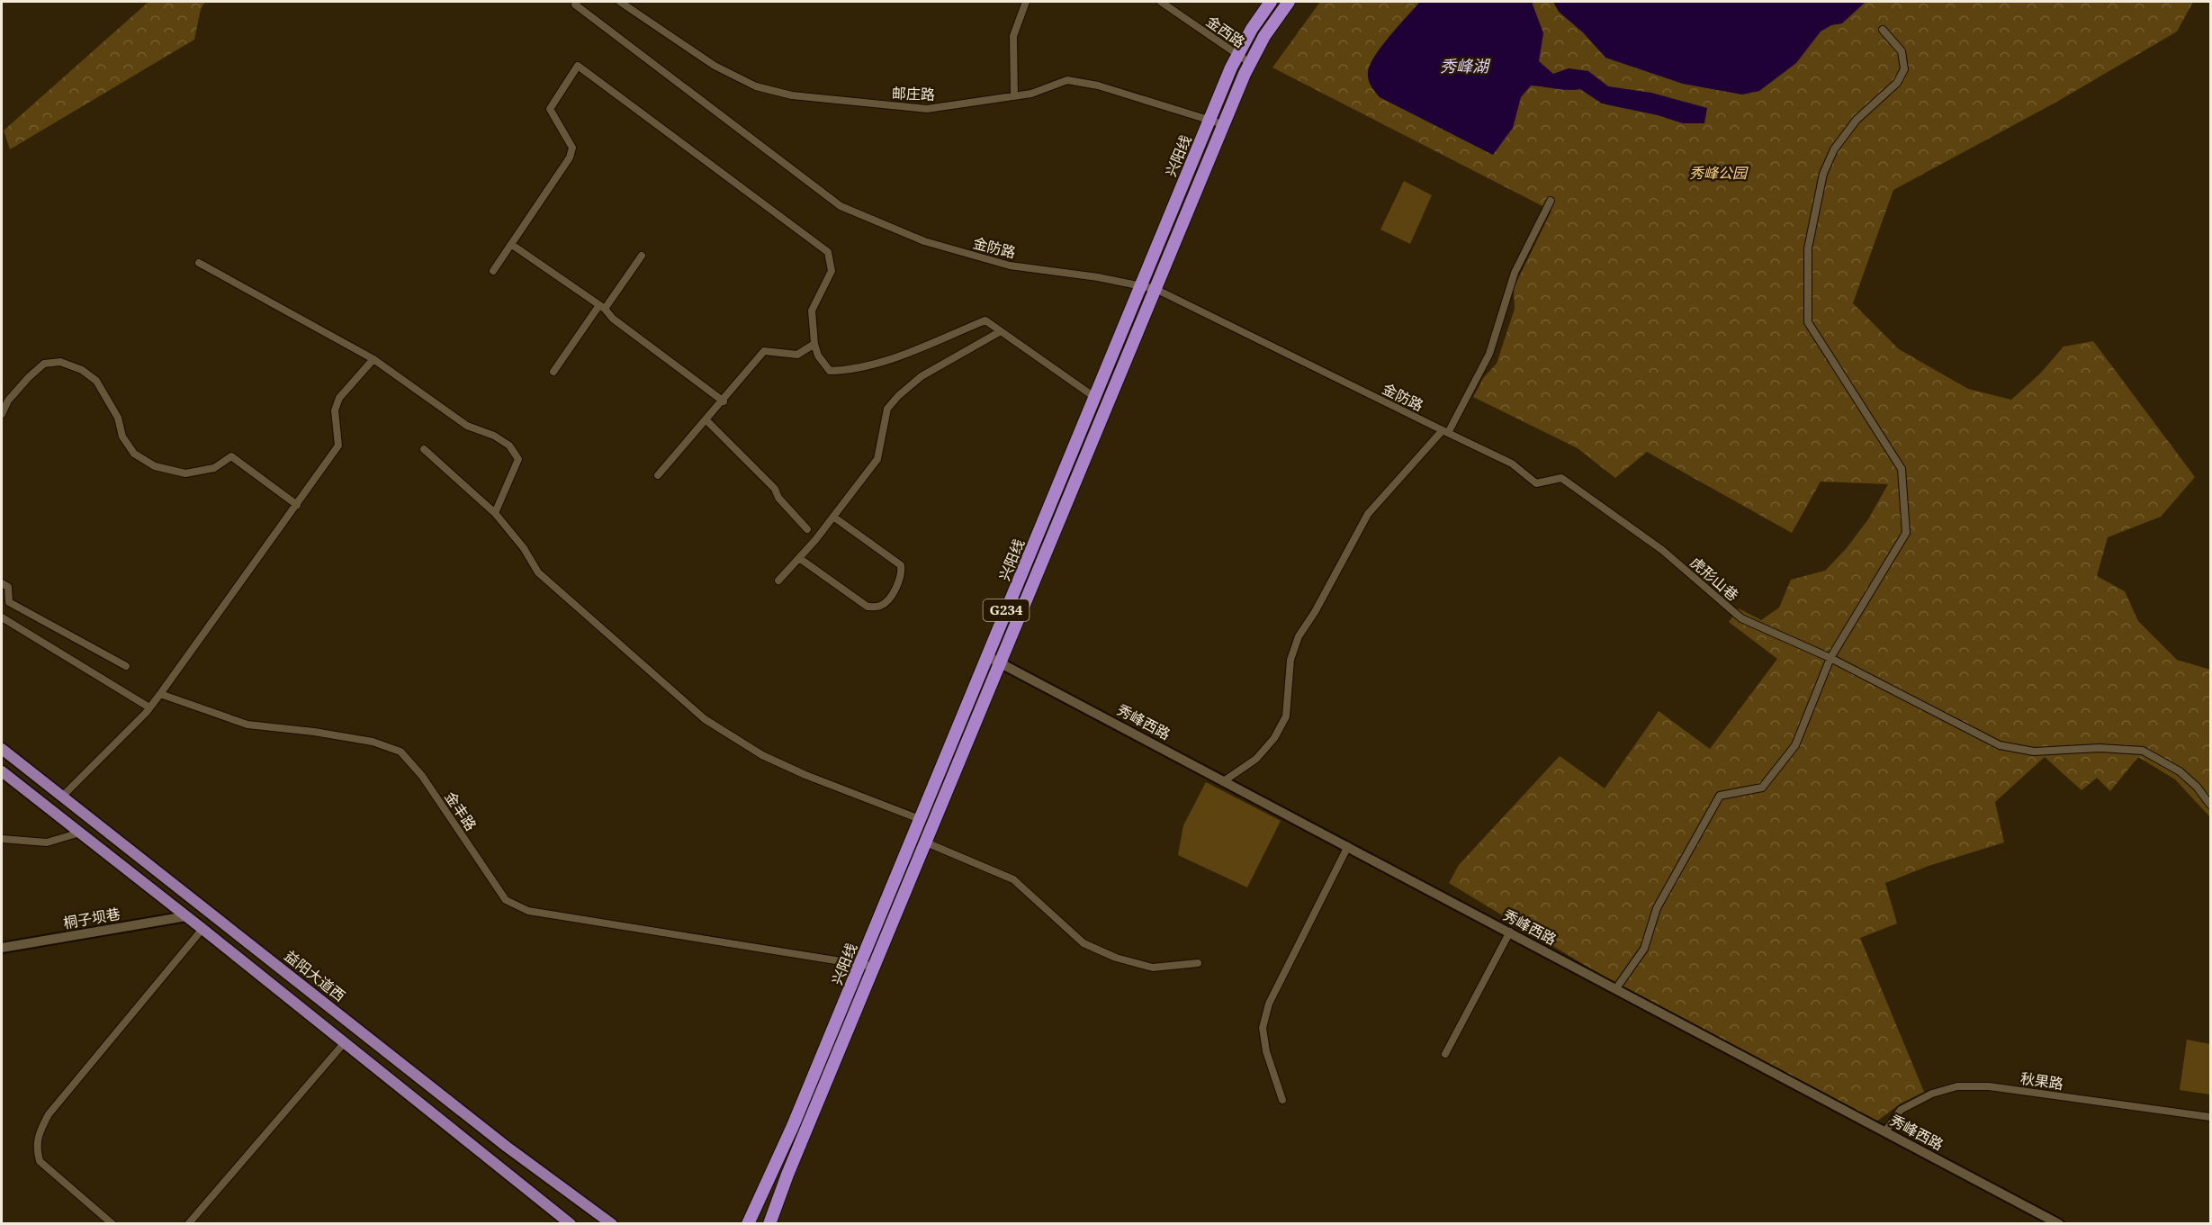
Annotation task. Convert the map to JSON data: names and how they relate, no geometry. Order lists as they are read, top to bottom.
{
  "streets": {
    "highway": ["兴阳线", "G234"],
    "main road": ["益阳大道西"],
    "street": [
      "金西路",
      "邮庄路",
      "金防路",
      "虎形山巷",
      "秀峰西路",
      "金丰路",
      "桐子坝巷",
      "秋果路"
    ]
  },
  "crossings": [
    ["金西路", "兴阳线"],
    ["邮庄路", "兴阳线"],
    ["兴阳线", "金防路"],
    ["兴阳线", "秀峰西路"],
    ["兴阳线", "金丰路"],
    ["金防路", "虎形山巷"],
    ["秀峰西路", "秋果路"]
  ],
  "water": ["秀峰湖"],
  "parks": ["秀峰公园"]
}
